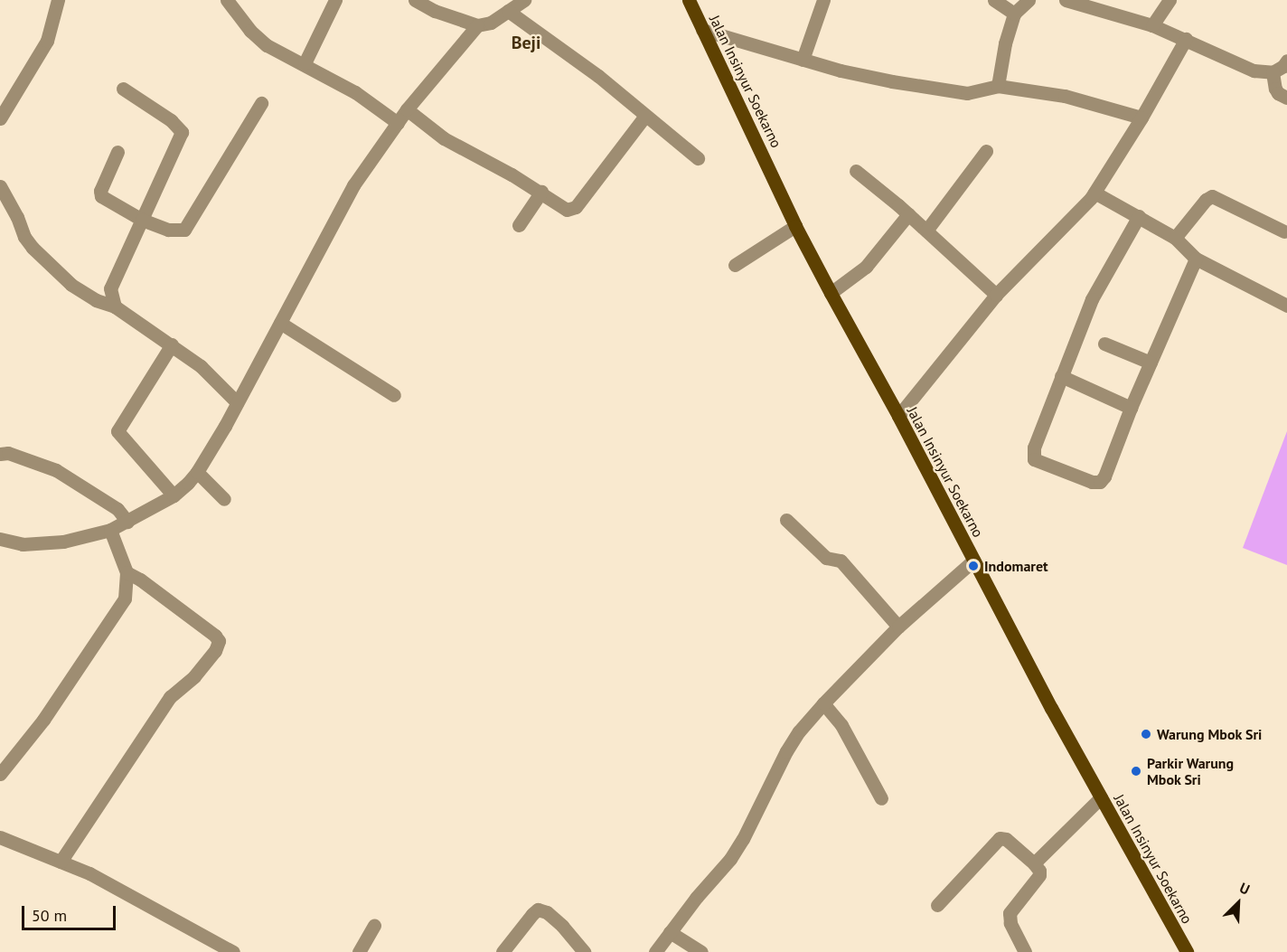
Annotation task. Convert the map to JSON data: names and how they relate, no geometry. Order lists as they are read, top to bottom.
{
  "streets": {
    "main road": ["Jalan Insinyur Soekarno"]
  },
  "districts": ["Beji"],
  "places": ["Indomaret", "Warung Mbok Sri", "Parkir Warung Mbok Sri"],
  "scale_bar": "50 m",
  "north": "top right"
}
